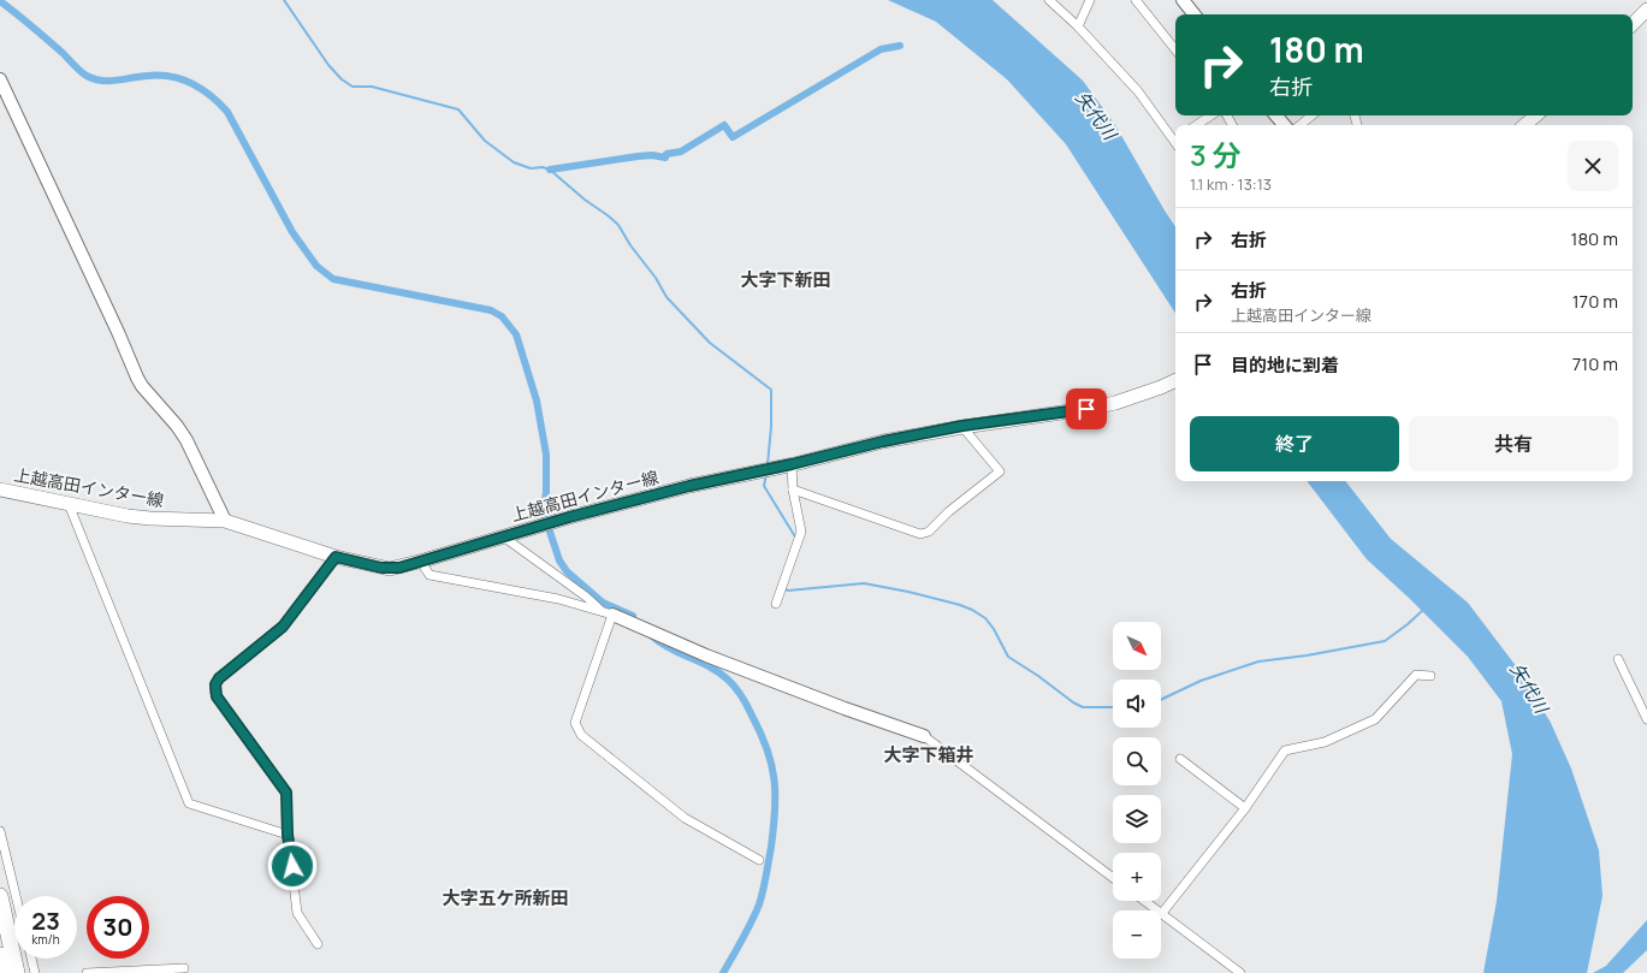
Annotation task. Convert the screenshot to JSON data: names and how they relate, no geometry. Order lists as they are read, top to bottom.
{
  "streets": {
    "main road": ["上越高田インター線"]
  },
  "districts": ["大字下新田", "大字下箱井", "大字五ケ所新田"],
  "water": ["矢代川"],
  "north": "bottom right",
  "page": {
    "turn": ["180 m", "右折"],
    "heading": ["3 分", "1.1 km · 13:13"],
    "list": [
      {
        "name": "右折",
        "value": "180 m"
      },
      {
        "name": "右折",
        "note": "上越高田インター線",
        "value": "170 m"
      },
      {
        "name": "目的地に到着",
        "value": "710 m"
      }
    ],
    "buttons": ["終了", "共有"],
    "map_buttons": ["+", "−"],
    "speed": "23 km/h",
    "limit": "30"
  }
}
